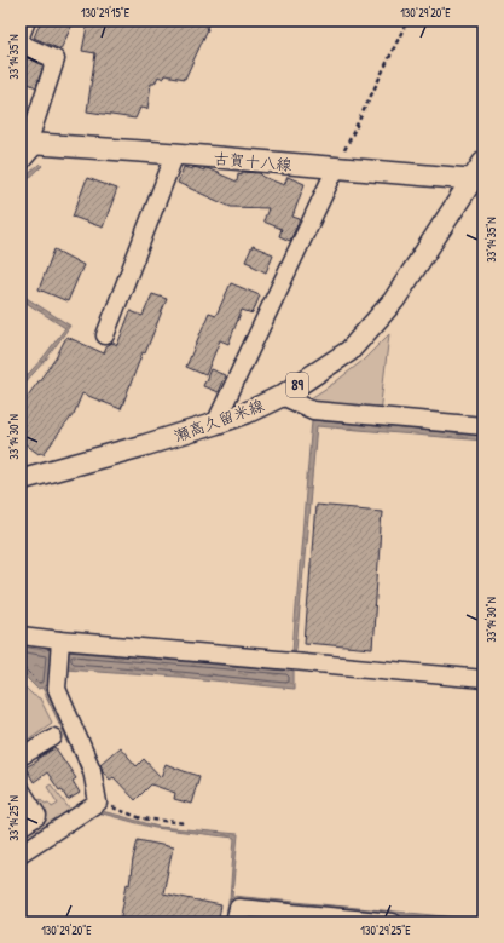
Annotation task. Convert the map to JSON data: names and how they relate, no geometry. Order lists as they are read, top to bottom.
{
  "streets": {
    "main road": ["古賀十八線", "89", "瀬高久留米線"]
  },
  "crossings": [
    ["古賀十八線", "瀬高久留米線"]
  ],
  "coordinates": [
    "130°29'15\"E",
    "130°29'20\"E",
    "33°14'35\"N",
    "33°14'30\"N",
    "33°14'25\"N",
    "130°29'25\"E"
  ]
}
